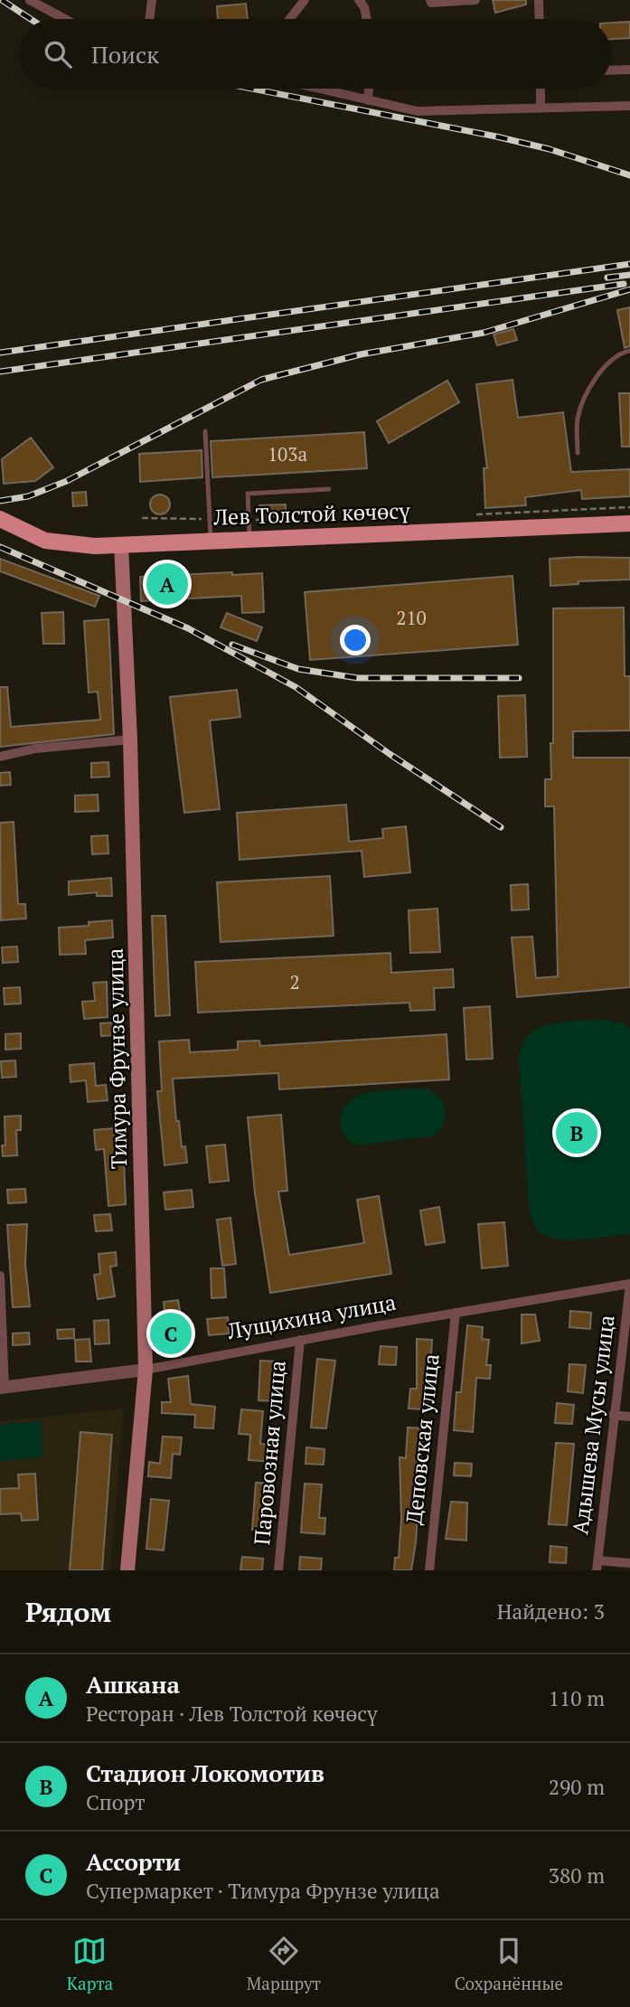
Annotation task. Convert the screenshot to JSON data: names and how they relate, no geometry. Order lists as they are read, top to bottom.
{
  "streets": {
    "main road": ["Лев Толстой көчөсү", "Тимура Фрунзе улица"],
    "street": [
      "Лущихина улица",
      "Адышева Мусы улица",
      "Деповская улица",
      "Паровозная улица"
    ]
  },
  "crossings": [
    ["Лев Толстой көчөсү", "Тимура Фрунзе улица"],
    ["Тимура Фрунзе улица", "Лущихина улица"],
    ["Лущихина улица", "Адышева Мусы улица"],
    ["Лущихина улица", "Деповская улица"],
    ["Лущихина улица", "Паровозная улица"]
  ],
  "house_numbers": ["103а", "210", "2"],
  "page": {
    "search": "Поиск",
    "pins": ["A", "B", "C"],
    "heading": ["Рядом", "Найдено: 3"],
    "list": [
      {
        "mark": "A",
        "name": "Ашкана",
        "note": "Ресторан · Лев Толстой көчөсү",
        "value": "110 m"
      },
      {
        "mark": "B",
        "name": "Стадион Локомотив",
        "note": "Спорт",
        "value": "290 m"
      },
      {
        "mark": "C",
        "name": "Ассорти",
        "note": "Супермаркет · Тимура Фрунзе улица",
        "value": "380 m"
      }
    ],
    "nav": ["Карта", "Маршрут", "Сохранённые"]
  }
}
